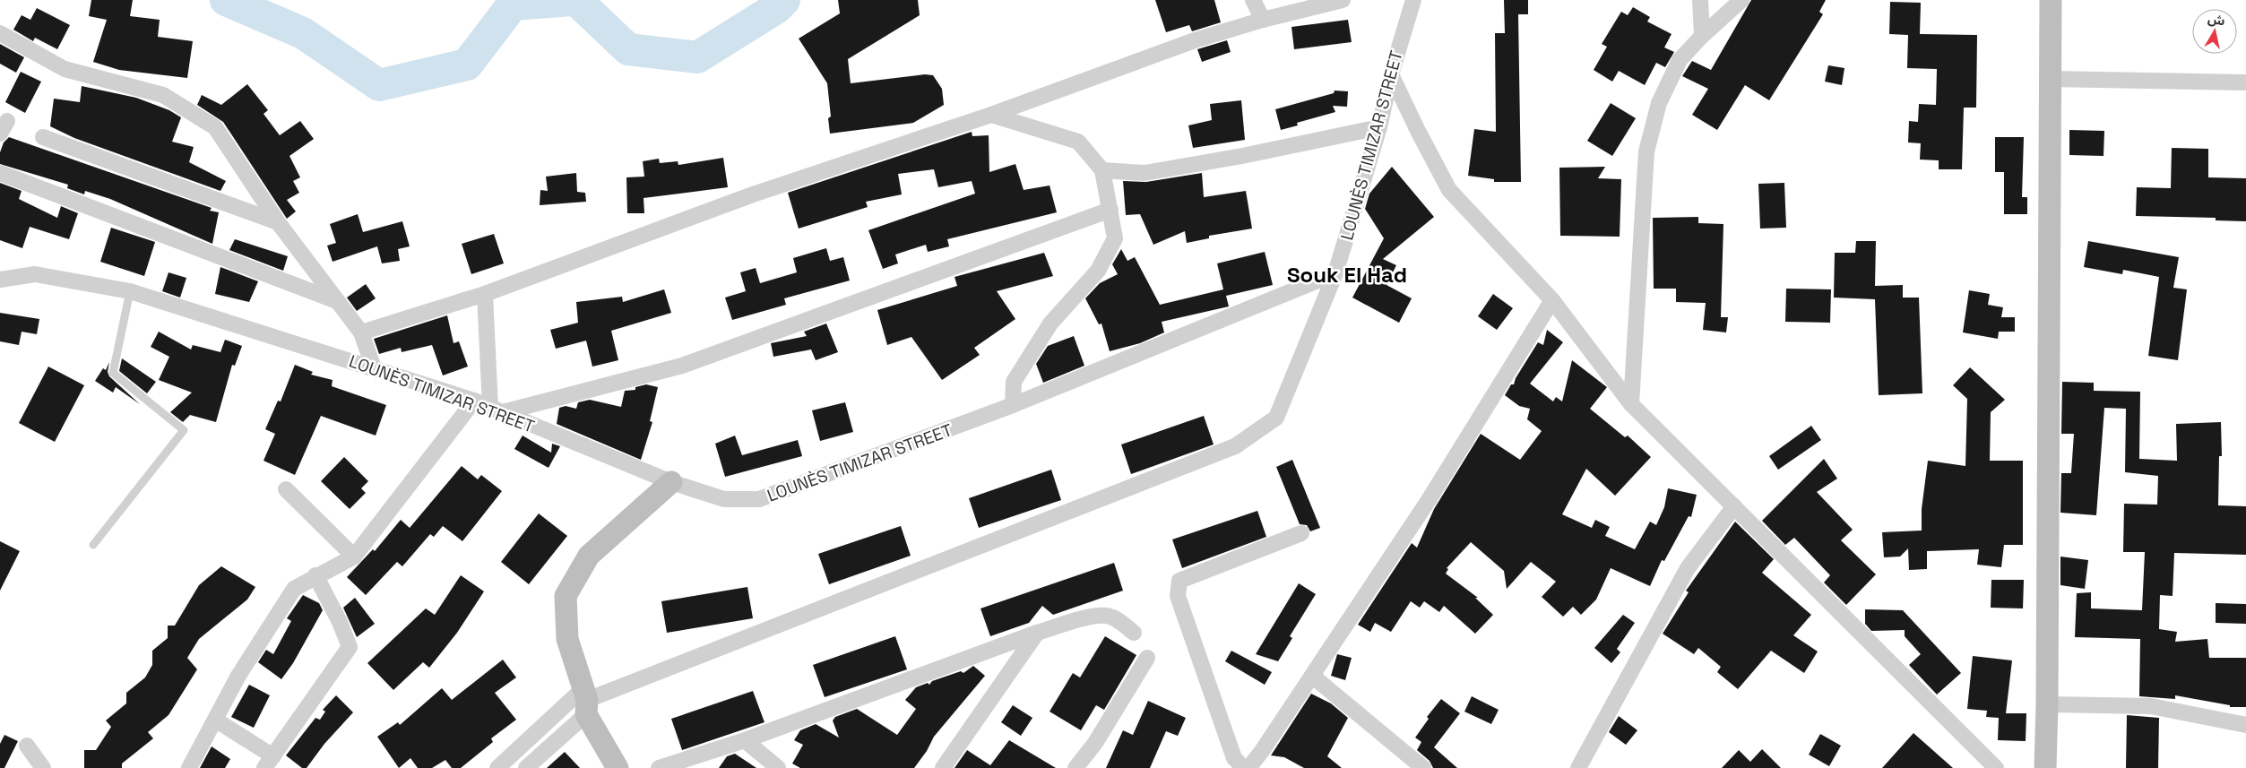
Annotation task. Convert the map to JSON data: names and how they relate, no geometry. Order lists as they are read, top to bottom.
{
  "streets": {
    "street": ["LOUNÈS TIMIZAR STREET"]
  },
  "districts": ["Souk El Had"],
  "north": "top"
}
